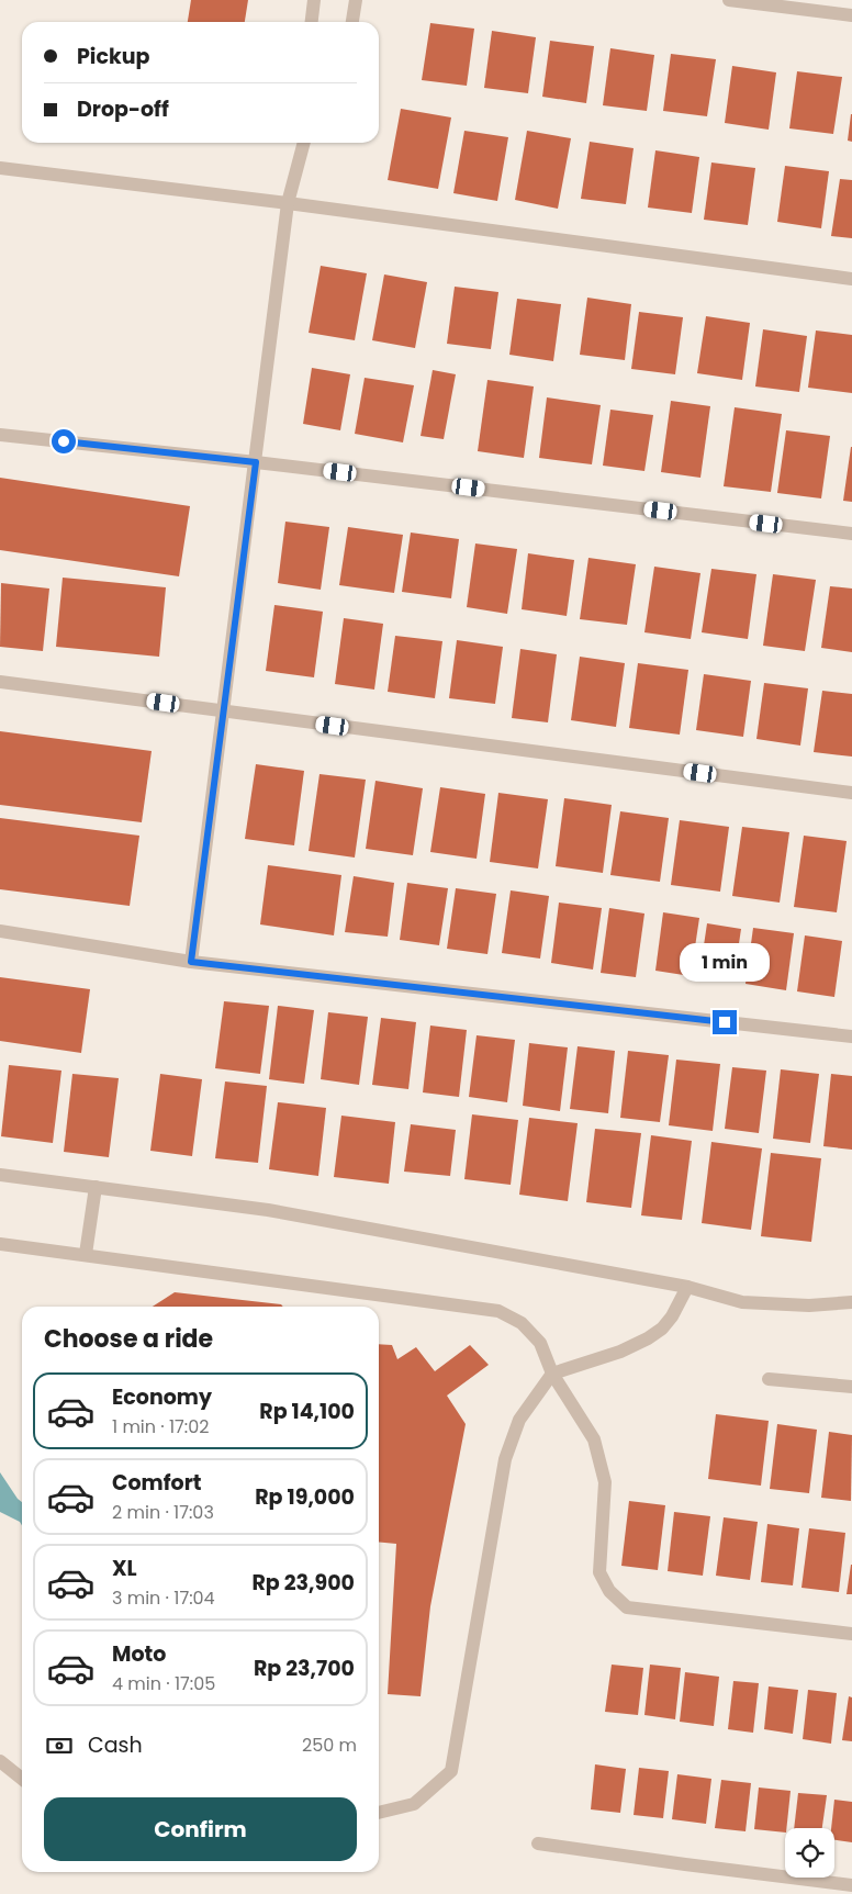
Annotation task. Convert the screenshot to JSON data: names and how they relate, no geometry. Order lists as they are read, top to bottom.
{
  "page": {
    "banner": ["Pickup", "Drop-off"],
    "bubble": "1 min",
    "heading": "Choose a ride",
    "list": [
      {
        "name": "Economy",
        "note": "1 min · 17:02",
        "value": "Rp 14,100"
      },
      {
        "name": "Comfort",
        "note": "2 min · 17:03",
        "value": "Rp 19,000"
      },
      {
        "name": "XL",
        "note": "3 min · 17:04",
        "value": "Rp 23,900"
      },
      {
        "name": "Moto",
        "note": "4 min · 17:05",
        "value": "Rp 23,700"
      }
    ],
    "pay": ["Cash", "250 m"],
    "buttons": "Confirm"
  }
}
